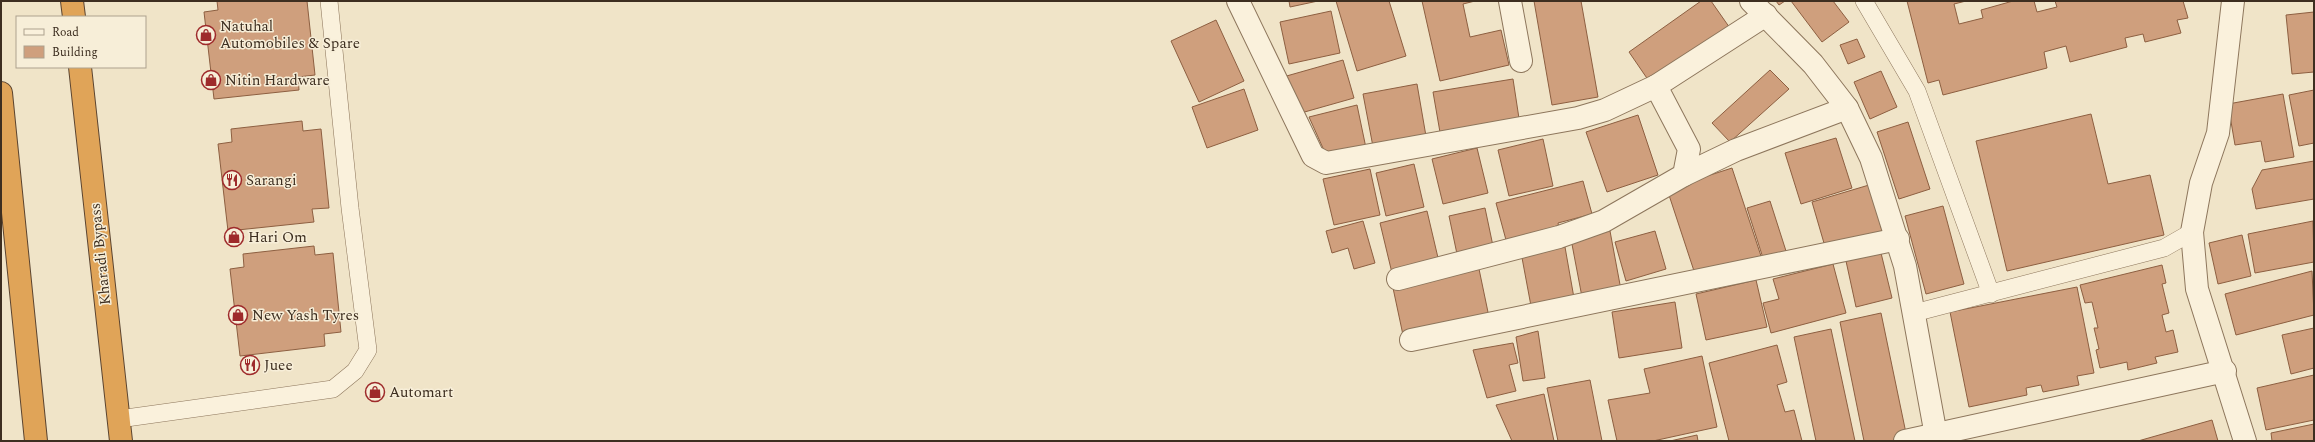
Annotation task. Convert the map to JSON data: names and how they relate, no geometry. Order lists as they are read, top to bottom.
{
  "streets": {
    "highway": ["Kharadi Bypass"]
  },
  "places": {
    "shop": [
      "Natuhal Automobiles & Spare",
      "Nitin Hardware",
      "Hari Om",
      "New Yash Tyres",
      "Automart"
    ],
    "restaurant": ["Sarangi", "Juee"]
  },
  "legend": ["Road", "Building"]
}
